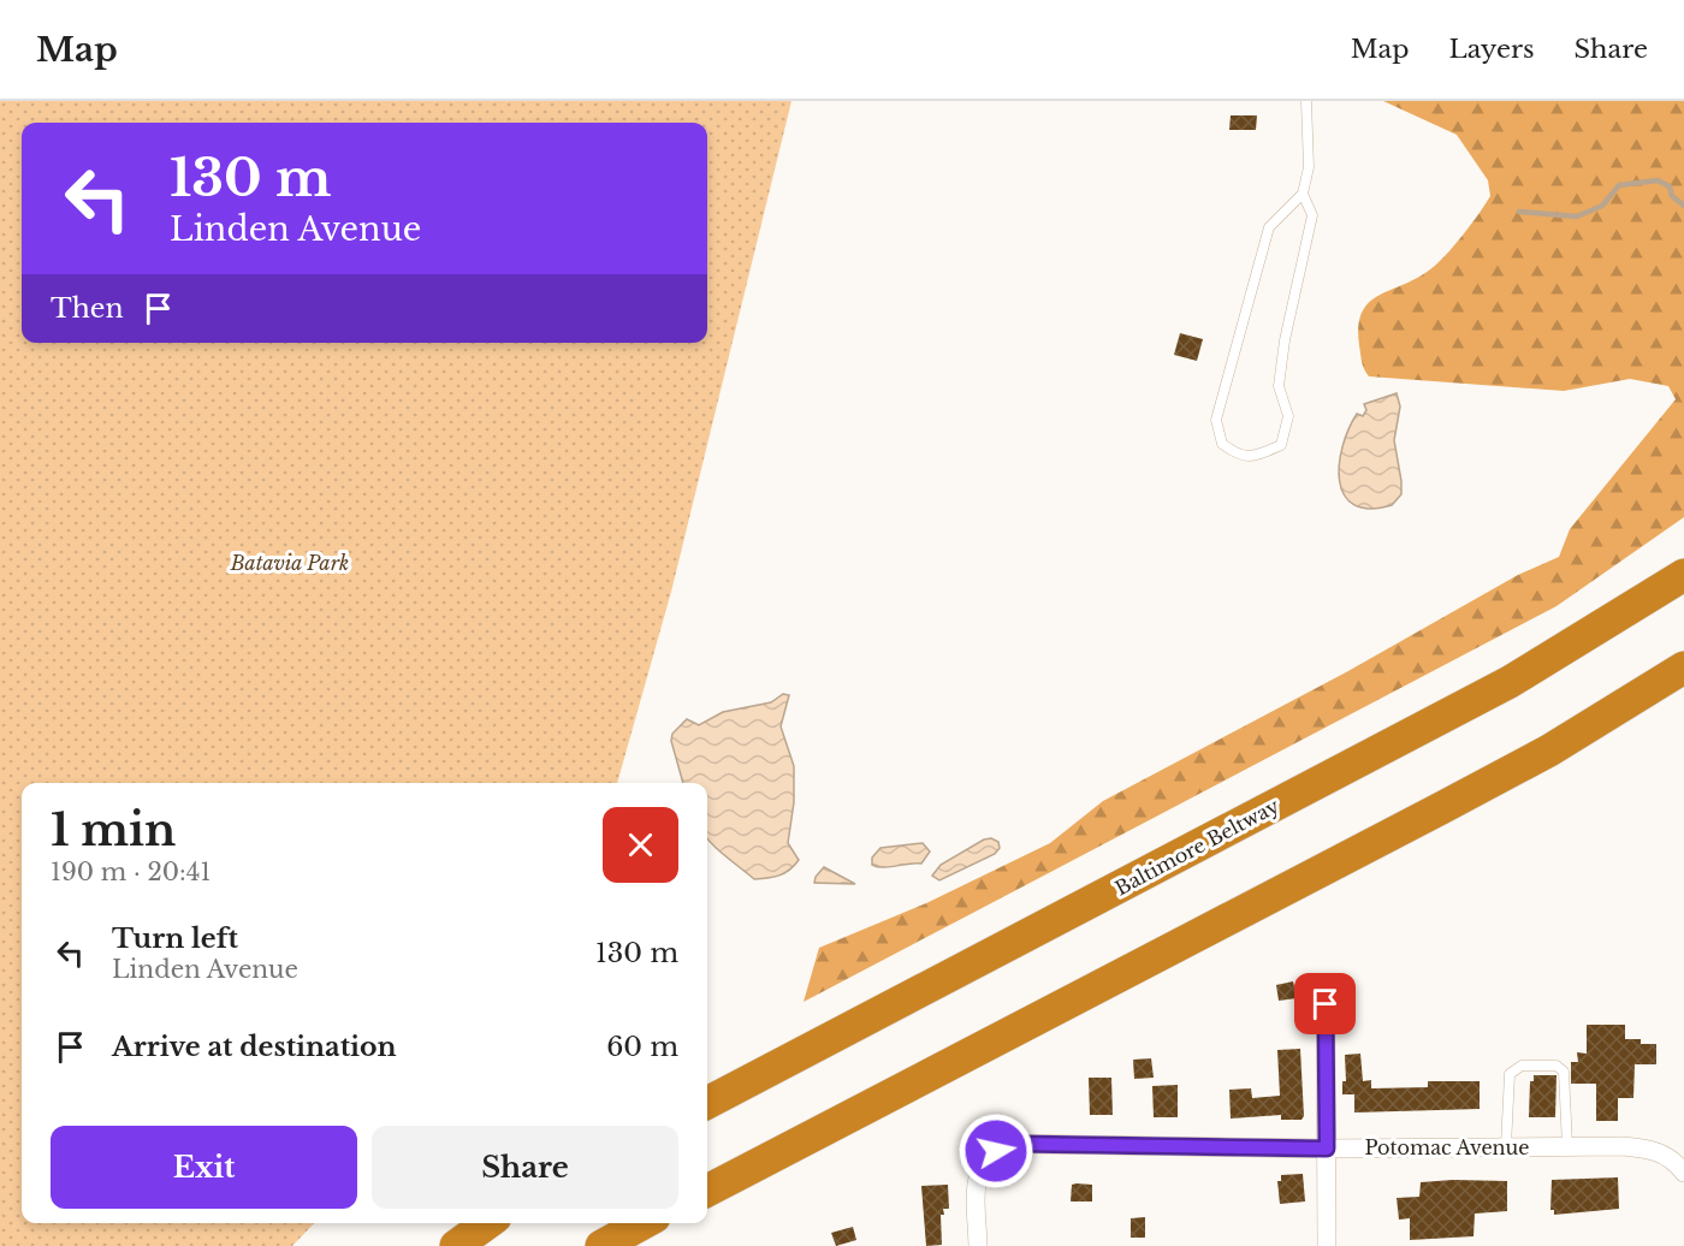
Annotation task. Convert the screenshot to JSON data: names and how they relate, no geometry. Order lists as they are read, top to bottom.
{
  "streets": {
    "highway": ["Baltimore Beltway"],
    "street": ["Potomac Avenue"]
  },
  "parks": ["Batavia Park"],
  "page": {
    "header": "Map",
    "nav": ["Map", "Layers", "Share"],
    "turn": ["130 m", "Linden Avenue"],
    "then": "Then",
    "heading": ["1 min", "190 m · 20:41"],
    "list": [
      {
        "name": "Turn left",
        "note": "Linden Avenue",
        "value": "130 m"
      },
      {
        "name": "Arrive at destination",
        "value": "60 m"
      }
    ],
    "buttons": ["Exit", "Share"]
  }
}
